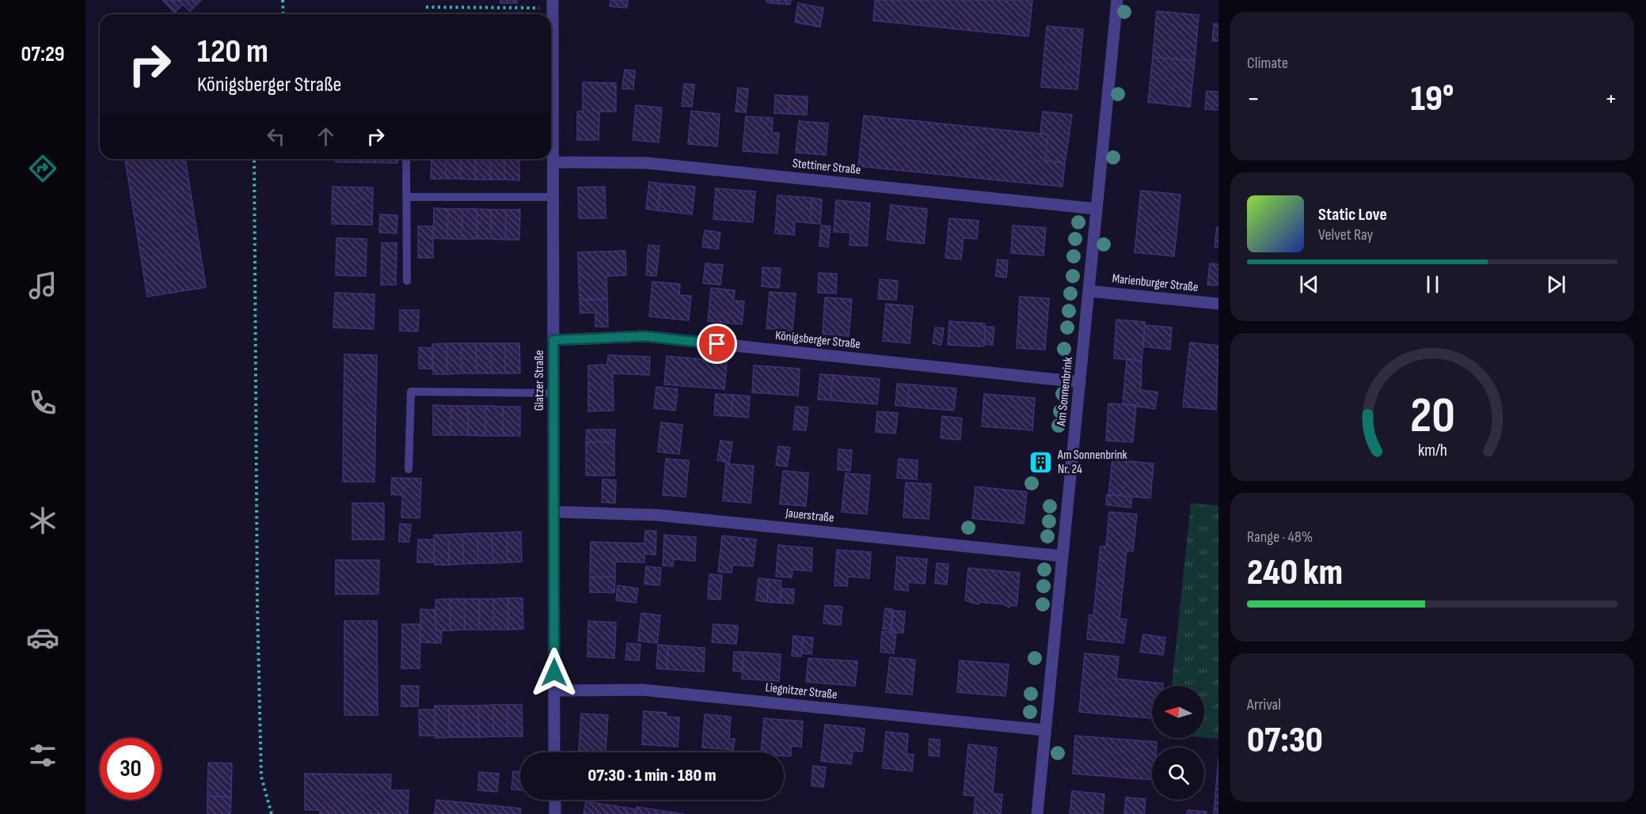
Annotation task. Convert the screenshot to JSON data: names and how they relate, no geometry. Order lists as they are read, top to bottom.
{
  "streets": {
    "street": [
      "Stettiner Straße",
      "Marienburger Straße",
      "Königsberger Straße",
      "Glatzer Straße",
      "Am Sonnenbrink",
      "Jauerstraße",
      "Liegnitzer Straße"
    ]
  },
  "crossings": [
    ["Stettiner Straße", "Glatzer Straße"],
    ["Stettiner Straße", "Am Sonnenbrink"],
    ["Marienburger Straße", "Am Sonnenbrink"],
    ["Königsberger Straße", "Glatzer Straße"],
    ["Königsberger Straße", "Am Sonnenbrink"],
    ["Glatzer Straße", "Jauerstraße"],
    ["Glatzer Straße", "Liegnitzer Straße"],
    ["Am Sonnenbrink", "Jauerstraße"],
    ["Am Sonnenbrink", "Liegnitzer Straße"]
  ],
  "places": {
    "building": ["Am Sonnenbrink Nr. 24"]
  },
  "north": "left",
  "page": {
    "tabs": "07:29",
    "tile": [
      "Climate",
      ["Range · 48%", "240 km"],
      ["Arrival", "07:30"]
    ],
    "turn": ["120 m", "Königsberger Straße"],
    "heat": ["−", "19°", "+"],
    "song": ["Static Love", "Velvet Ray"],
    "limit": "30",
    "trip": "07:30 · 1 min · 180 m",
    "gauge": ["20", "km/h"]
  }
}
